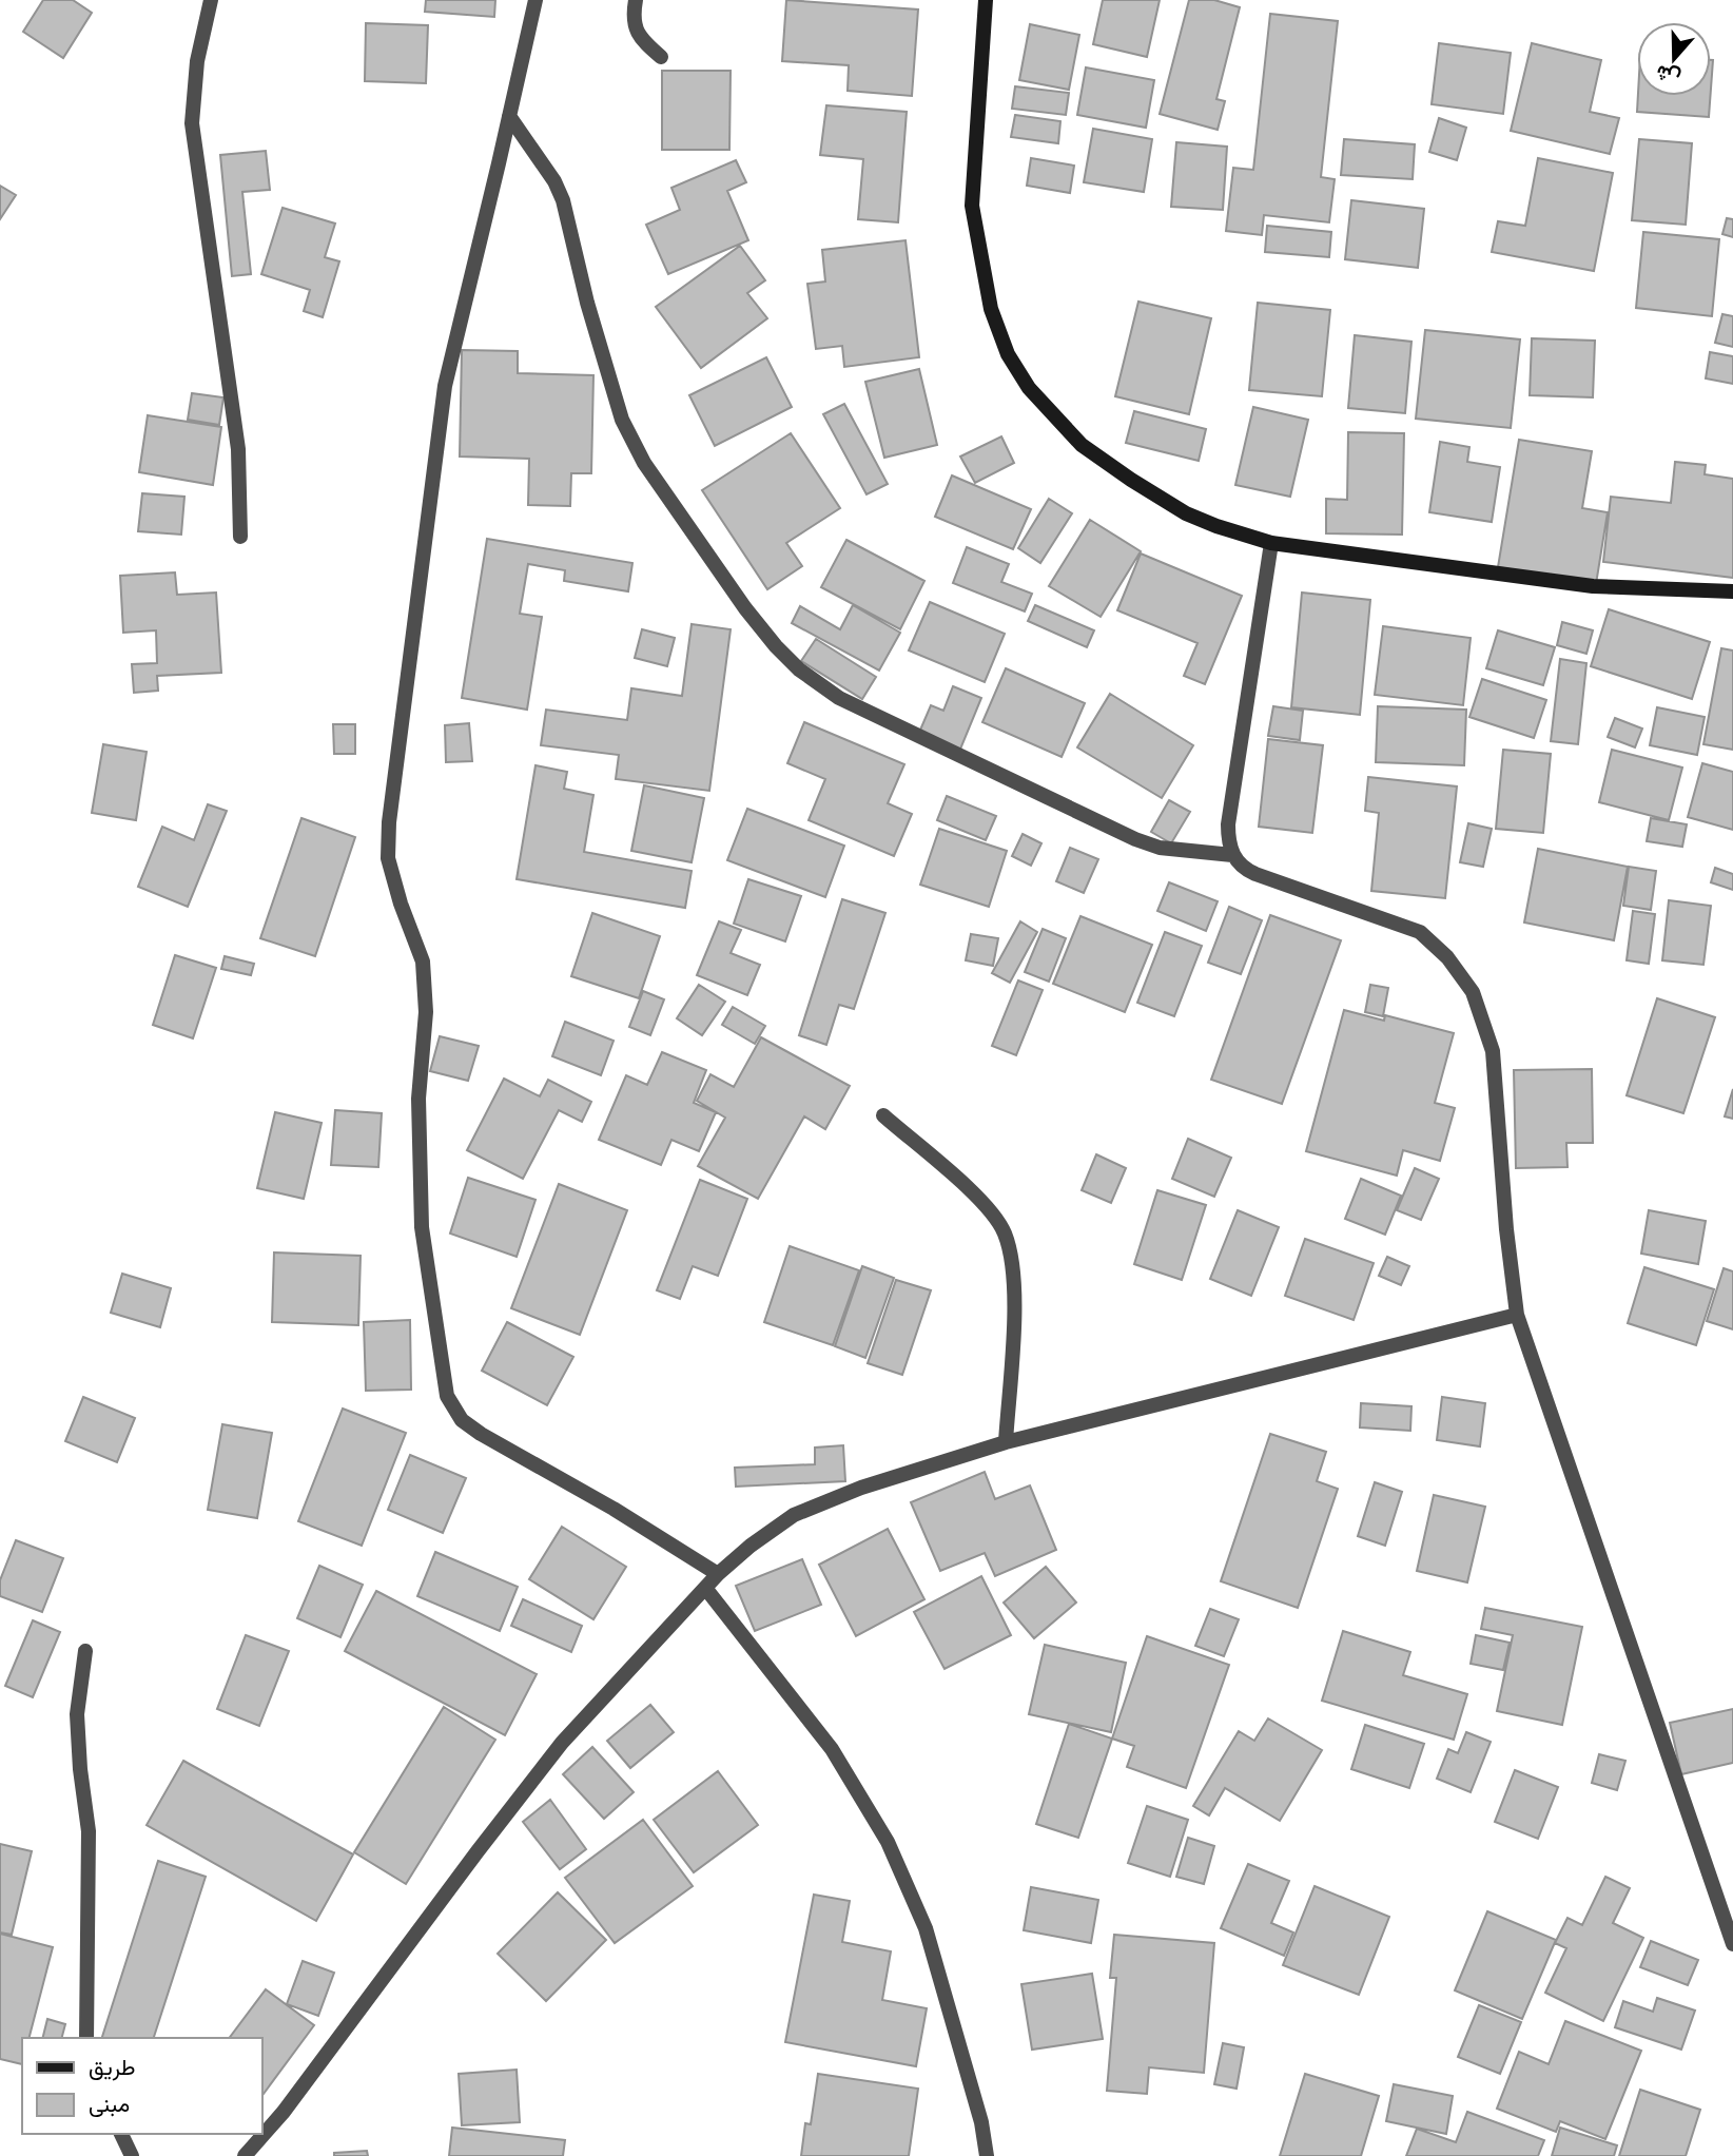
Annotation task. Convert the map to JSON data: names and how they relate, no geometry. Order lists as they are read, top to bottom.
{
  "legend": ["طريق", "مبنى"],
  "north": "bottom"
}
